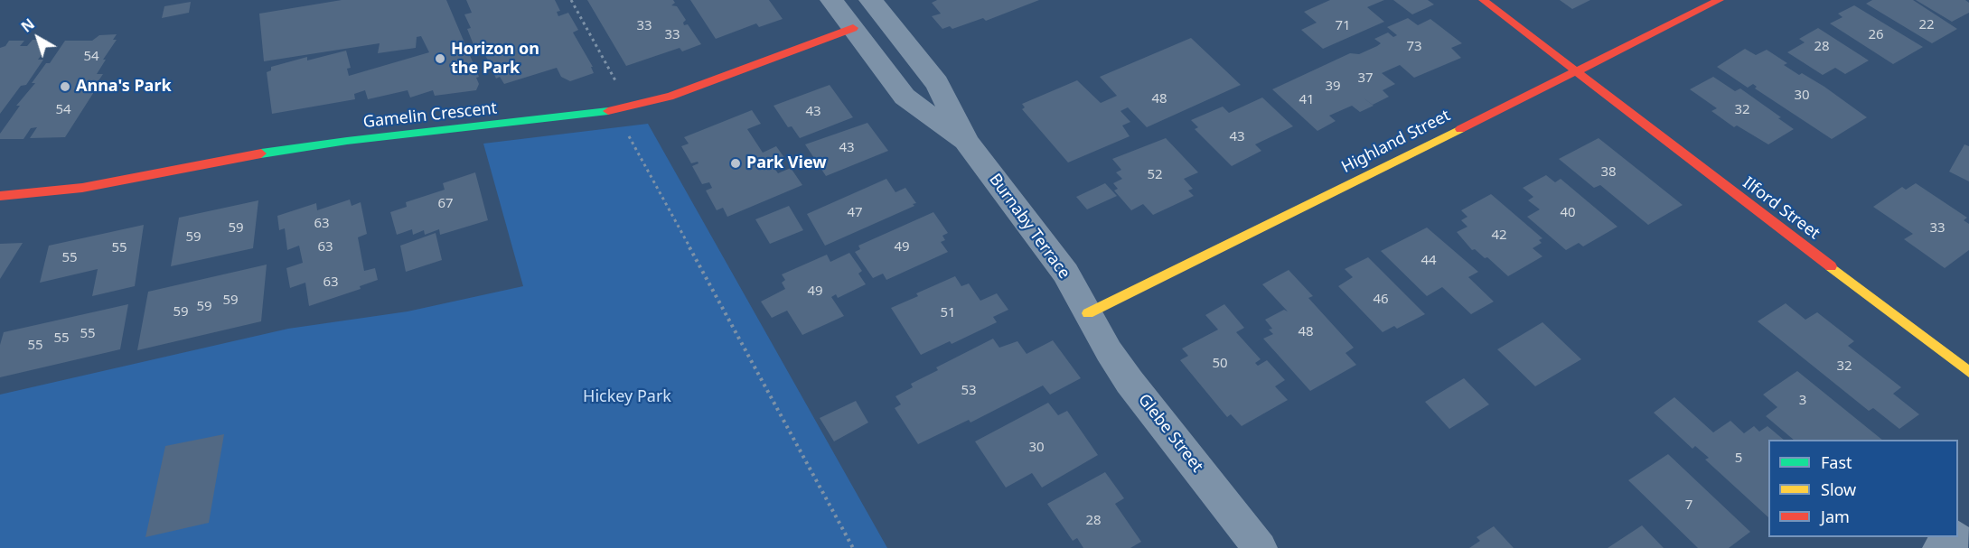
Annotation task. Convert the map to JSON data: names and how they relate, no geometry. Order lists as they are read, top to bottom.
{
  "streets": {
    "street": [
      "Gamelin Crescent",
      "Highland Street",
      "Ilford Street",
      "Burnaby Terrace",
      "Glebe Street"
    ]
  },
  "crossings": [
    ["Gamelin Crescent", "Burnaby Terrace"],
    ["Highland Street", "Ilford Street"],
    ["Highland Street", "Burnaby Terrace"],
    ["Highland Street", "Glebe Street"],
    ["Burnaby Terrace", "Glebe Street"]
  ],
  "parks": ["Hickey Park"],
  "places": ["Horizon on the Park", "Anna's Park", "Park View"],
  "house_numbers": [
    "22",
    "33",
    "71",
    "33",
    "26",
    "73",
    "28",
    "54",
    "37",
    "39",
    "30",
    "48",
    "41",
    "54",
    "32",
    "43",
    "43",
    "43",
    "38",
    "52",
    "67",
    "47",
    "40",
    "63",
    "59",
    "33",
    "42",
    "59",
    "63",
    "49",
    "55",
    "55",
    "44",
    "63",
    "49",
    "46",
    "59",
    "59",
    "59",
    "51",
    "48",
    "55",
    "55",
    "55",
    "50",
    "32",
    "53",
    "3",
    "30",
    "5",
    "7",
    "28"
  ],
  "legend": ["Fast", "Slow", "Jam"],
  "north": "top left"
}
